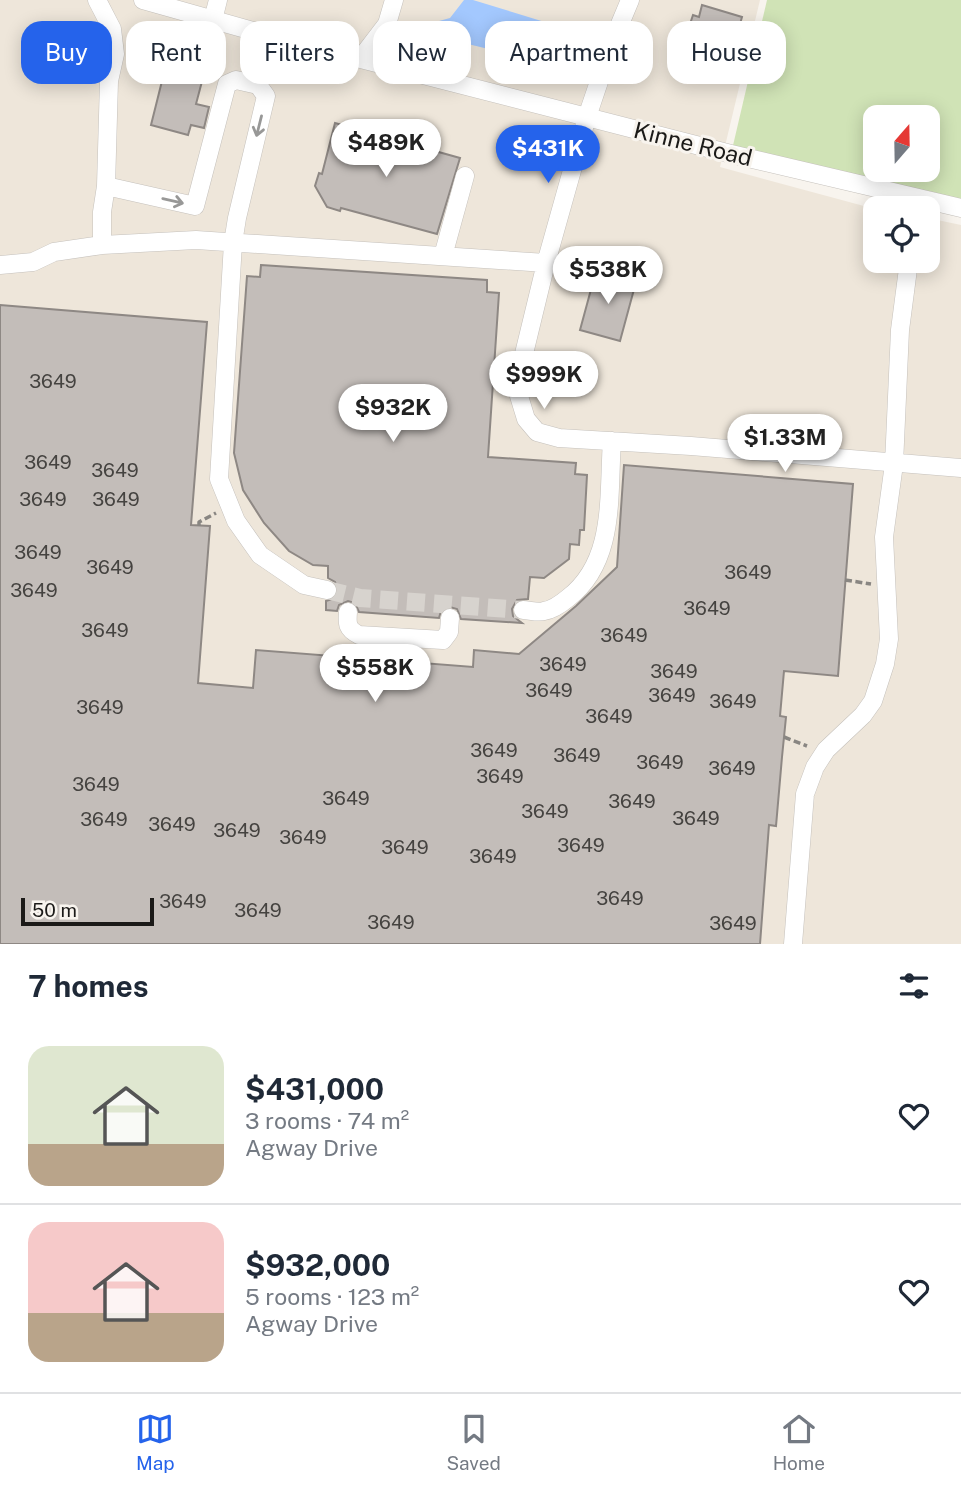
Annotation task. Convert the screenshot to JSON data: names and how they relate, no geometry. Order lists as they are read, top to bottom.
{
  "streets": {
    "street": ["Kinne Road"]
  },
  "house_numbers": [
    "3649",
    "3649",
    "3649",
    "3649",
    "3649",
    "3649",
    "3649",
    "3649",
    "3649",
    "3649",
    "3649",
    "3649",
    "3649",
    "3649",
    "3649",
    "3649",
    "3649",
    "3649",
    "3649",
    "3649",
    "3649",
    "3649",
    "3649",
    "3649",
    "3649",
    "3649",
    "3649",
    "3649",
    "3649",
    "3649",
    "3649",
    "3649",
    "3649",
    "3649",
    "3649",
    "3649",
    "3649",
    "3649",
    "3649",
    "3649",
    "3649"
  ],
  "scale_bar": "50 m",
  "north": "top",
  "page": {
    "chip": [
      "Buy",
      "Rent",
      "Filters",
      "New",
      "Apartment",
      "House"
    ],
    "price": [
      "$489K",
      "$431K",
      "$538K",
      "$999K",
      "$932K",
      "$1.33M",
      "$558K"
    ],
    "scale": "50 m",
    "heading": "7 homes",
    "list": [
      {
        "name": "$431,000",
        "note": "3 rooms · 74 m² · Agway Drive"
      },
      {
        "name": "$932,000",
        "note": "5 rooms · 123 m² · Agway Drive"
      }
    ],
    "tabs": ["Map", "Saved", "Home"]
  }
}
